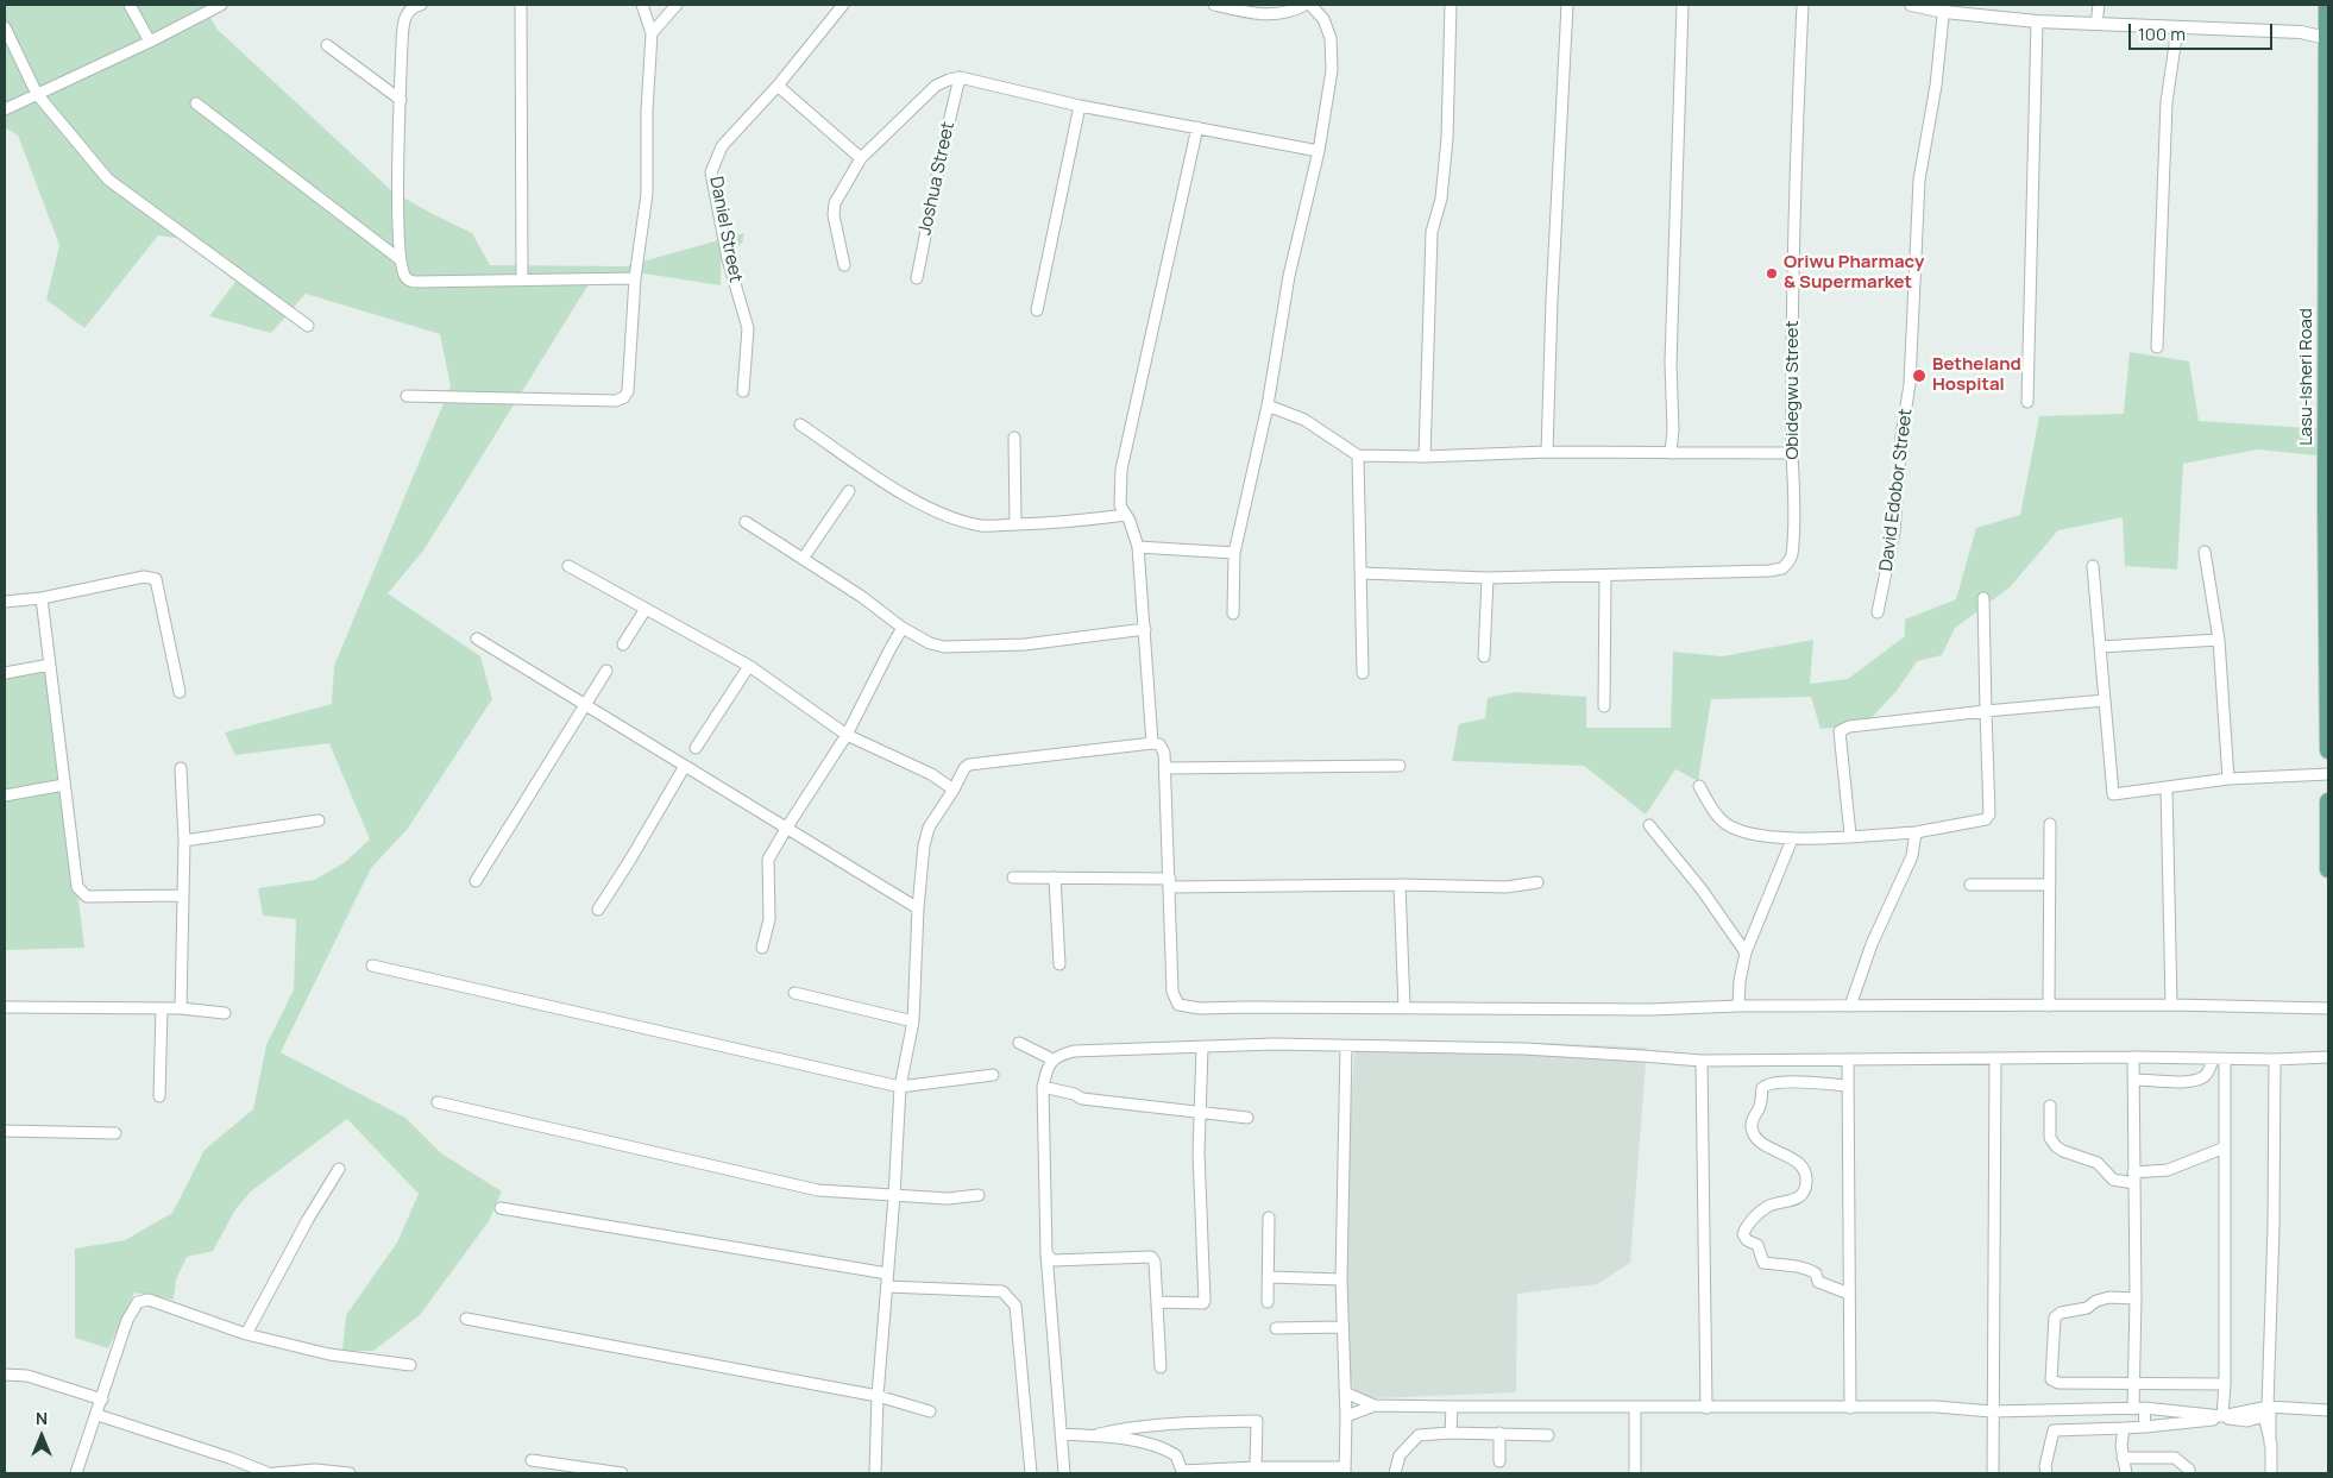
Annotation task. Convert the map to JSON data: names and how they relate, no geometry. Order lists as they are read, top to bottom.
{
  "streets": {
    "main road": ["Lasu-Isheri Road"],
    "street": [
      "Joshua Street",
      "Daniel Street",
      "Obidegwu Street",
      "David Edobor Street"
    ]
  },
  "places": ["Oriwu Pharmacy & Supermarket", "Betheland Hospital"],
  "scale_bar": "100 m",
  "north": "top"
}
